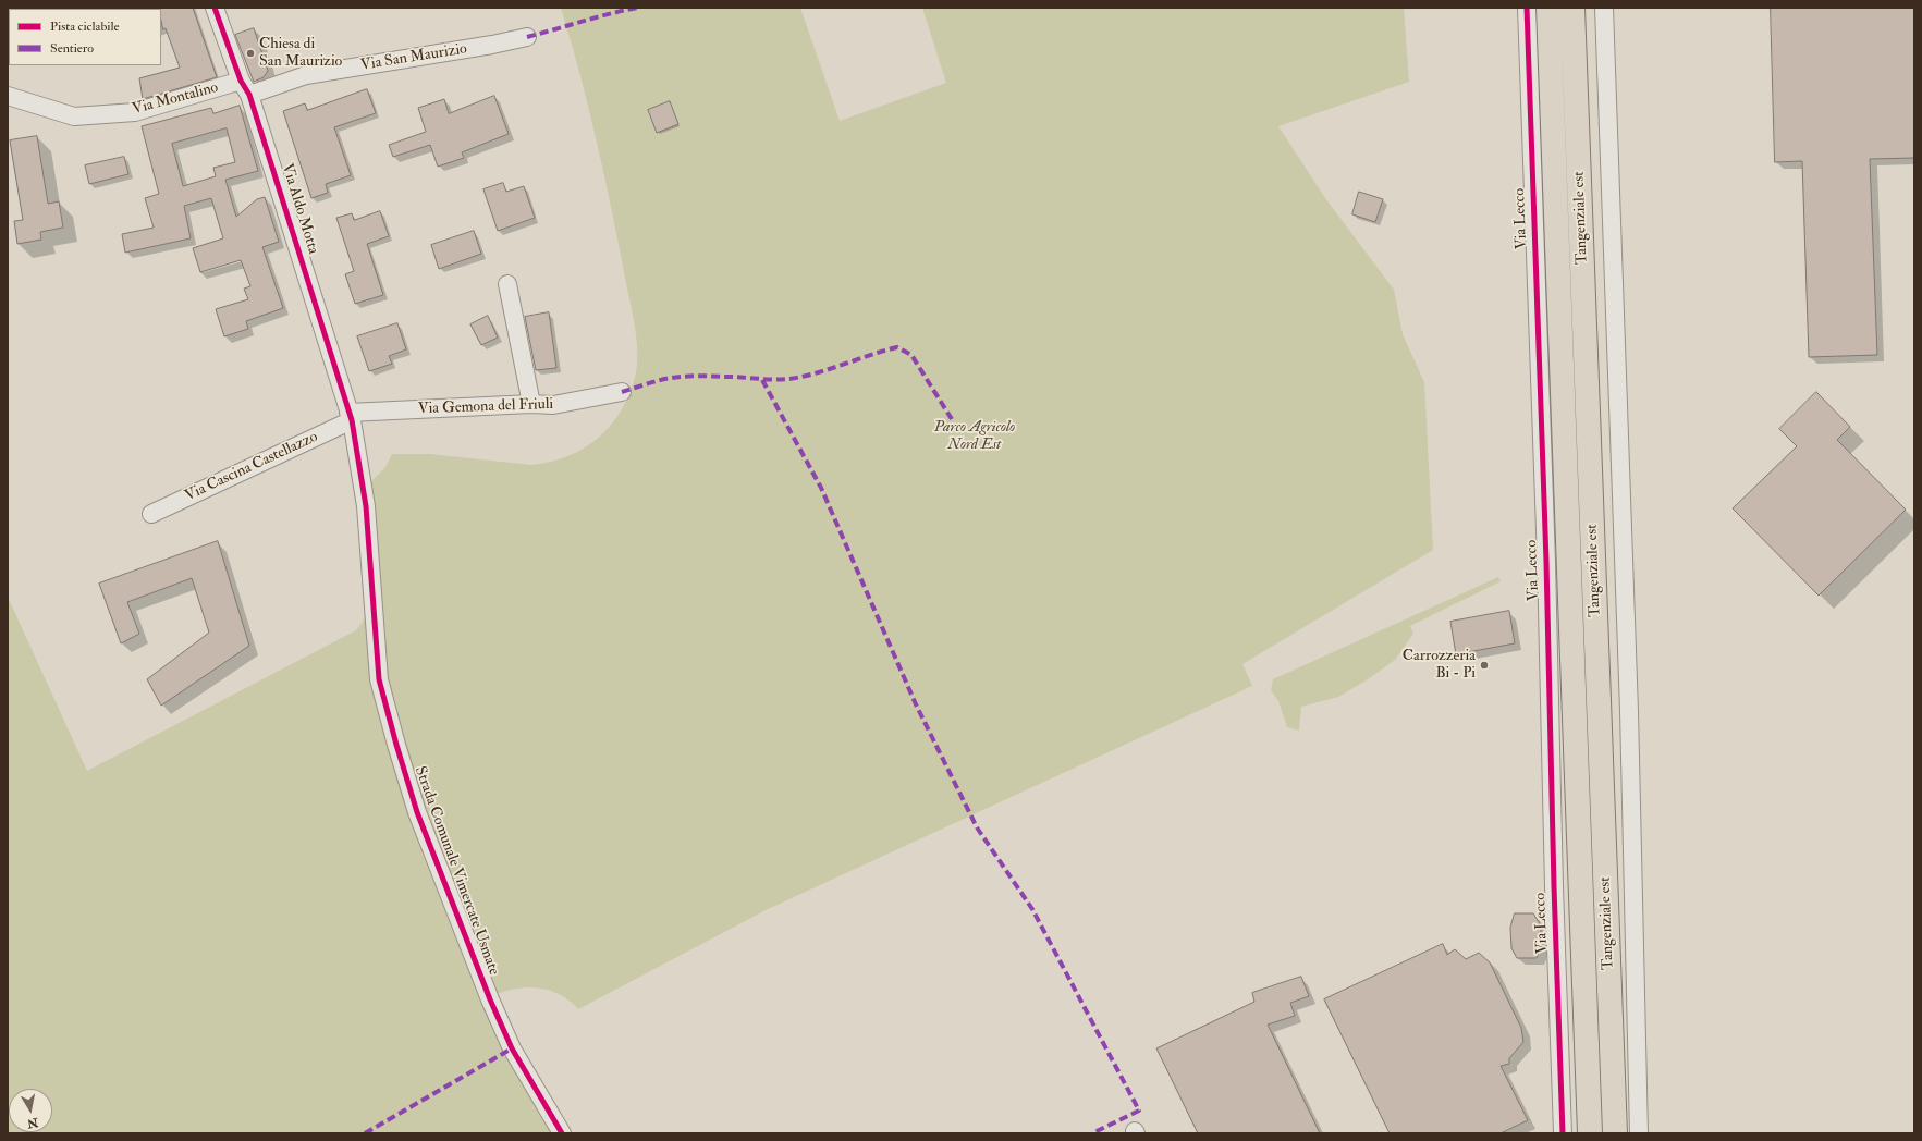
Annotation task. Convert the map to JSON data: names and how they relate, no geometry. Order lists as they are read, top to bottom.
{
  "streets": {
    "highway": ["Tangenziale est"],
    "street": [
      "Via San Maurizio",
      "Via Montalino",
      "Via Aldo Motta",
      "Via Lecco",
      "Via Gemona del Friuli",
      "Via Cascina Castellazzo",
      "Strada Comunale Vimercate Usmate"
    ]
  },
  "crossings": [
    ["Via San Maurizio", "Via Montalino"],
    ["Via San Maurizio", "Via Aldo Motta"],
    ["Via Montalino", "Via Aldo Motta"],
    ["Via Aldo Motta", "Via Gemona del Friuli"],
    ["Via Aldo Motta", "Via Cascina Castellazzo"],
    ["Via Aldo Motta", "Strada Comunale Vimercate Usmate"],
    ["Via Gemona del Friuli", "Via Cascina Castellazzo"],
    ["Via Gemona del Friuli", "Strada Comunale Vimercate Usmate"],
    ["Via Cascina Castellazzo", "Strada Comunale Vimercate Usmate"]
  ],
  "parks": ["Parco Agricolo Nord Est"],
  "places": ["Chiesa di San Maurizio", "Carrozzeria Bi - Pi"],
  "legend": ["Pista ciclabile", "Sentiero"],
  "north": "bottom"
}
